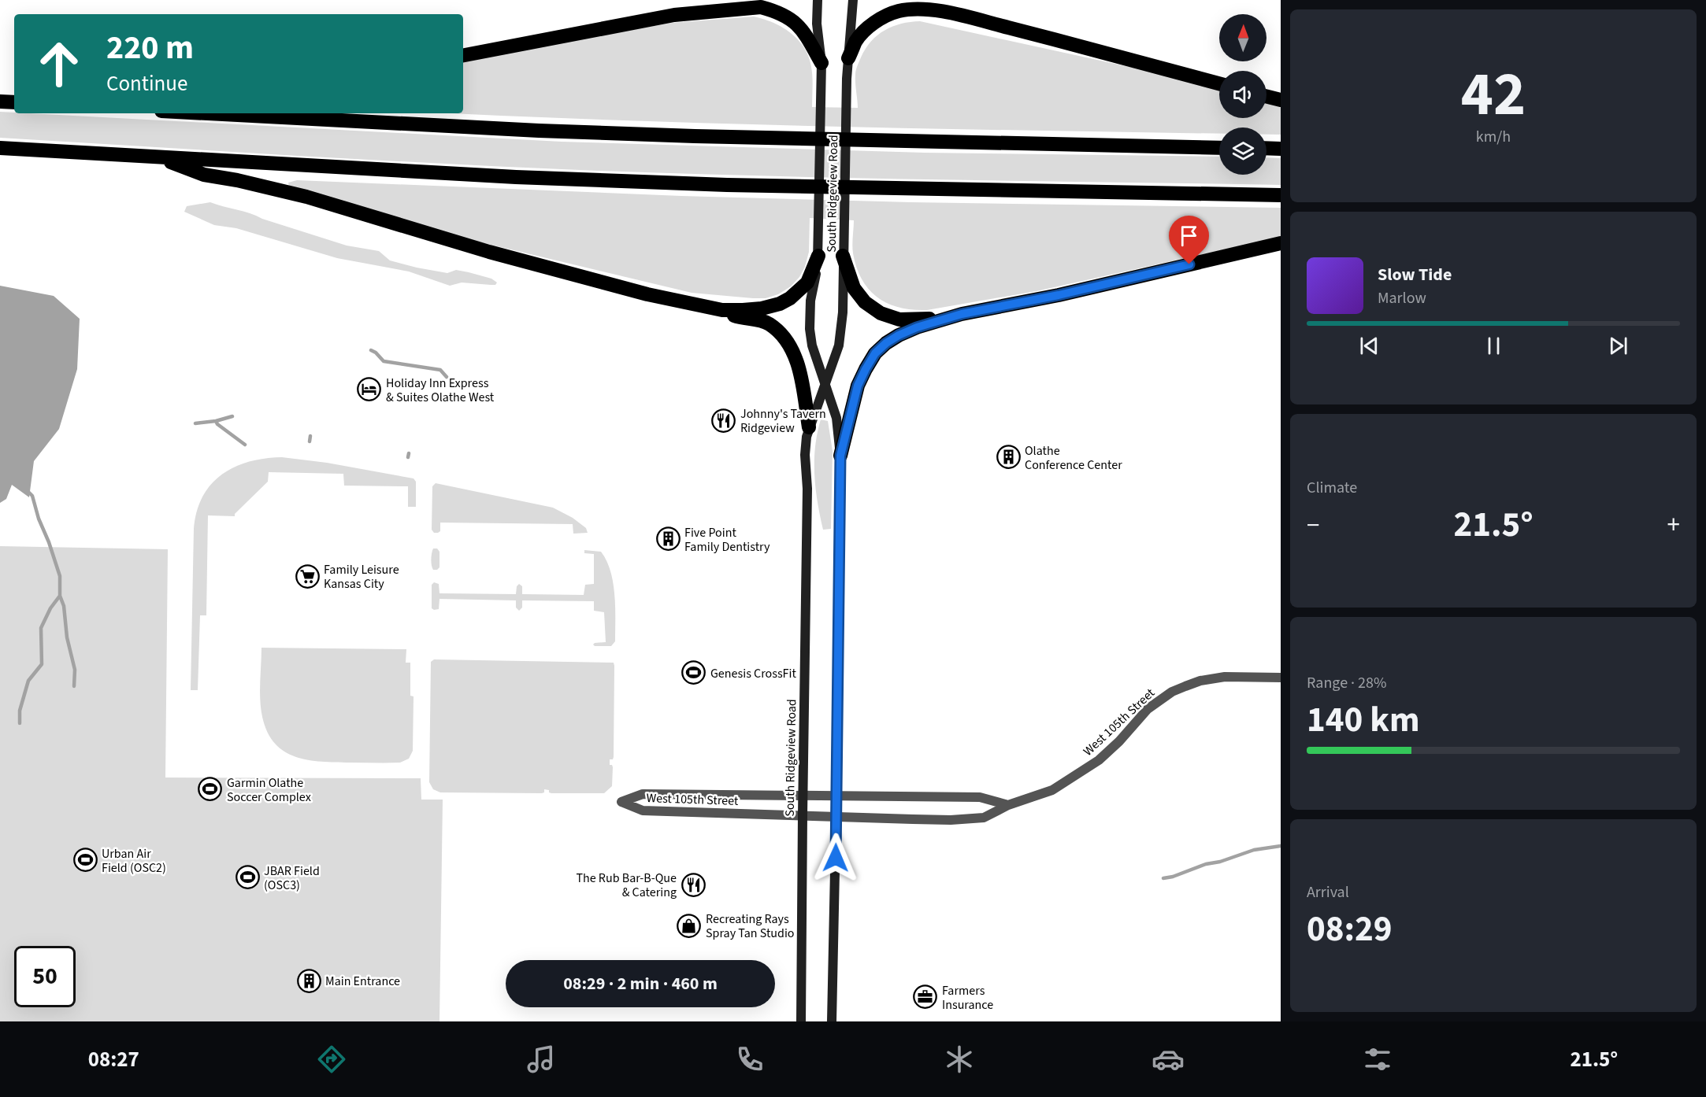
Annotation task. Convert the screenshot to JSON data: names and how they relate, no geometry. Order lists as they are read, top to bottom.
{
  "streets": {
    "main road": ["South Ridgeview Road"],
    "street": ["West 105th Street"]
  },
  "crossings": [
    ["South Ridgeview Road", "West 105th Street"]
  ],
  "places": {
    "hotel": ["Holiday Inn Express & Suites Olathe West"],
    "restaurant": ["Johnny's Tavern Ridgeview", "The Rub Bar-B-Que & Catering"],
    "building": ["Olathe Conference Center", "Five Point Family Dentistry", "Main Entrance"],
    "supermarket": ["Family Leisure Kansas City"],
    "sports": [
      "Genesis CrossFit",
      "Garmin Olathe Soccer Complex",
      "Urban Air Field (OSC2)",
      "JBAR Field (OSC3)"
    ],
    "shop": ["Recreating Rays Spray Tan Studio"],
    "office": ["Farmers Insurance"]
  },
  "north": "top",
  "page": {
    "tile": [
      ["42", "km/h"],
      "Climate",
      ["Range · 28%", "140 km"],
      ["Arrival", "08:29"]
    ],
    "turn": ["220 m", "Continue"],
    "song": ["Slow Tide", "Marlow"],
    "heat": ["−", "21.5°", "+"],
    "limit": "50",
    "trip": "08:29 · 2 min · 460 m",
    "tabs": ["08:27", "21.5°"]
  }
}
